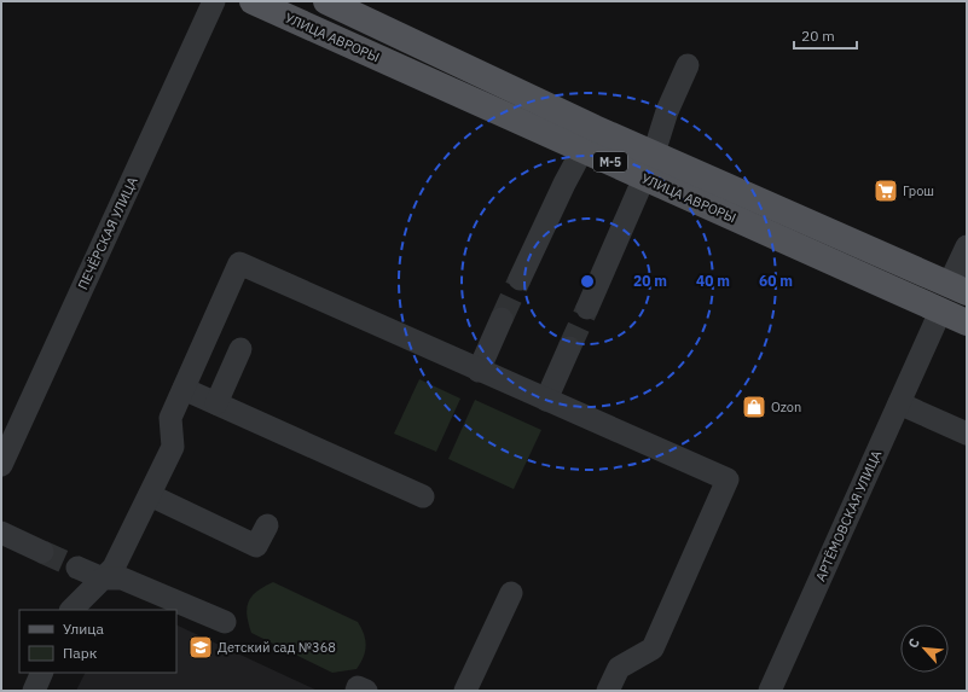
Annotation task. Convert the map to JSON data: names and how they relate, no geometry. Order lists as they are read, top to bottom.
{
  "streets": {
    "main road": ["УЛИЦА АВРОРЫ", "М-5"],
    "street": ["ПЕЧЁРСКАЯ УЛИЦА", "АРТЁМОВСКАЯ УЛИЦА"]
  },
  "crossings": [
    ["УЛИЦА АВРОРЫ", "АРТЁМОВСКАЯ УЛИЦА"]
  ],
  "places": {
    "supermarket": ["Грош"],
    "shop": ["Ozon"],
    "school or university": ["Детский сад №368"]
  },
  "legend": ["Улица", "Парк"],
  "scale_bar": "20 m",
  "north": "top left",
  "rings": ["20 m", "40 m", "60 m"]
}
